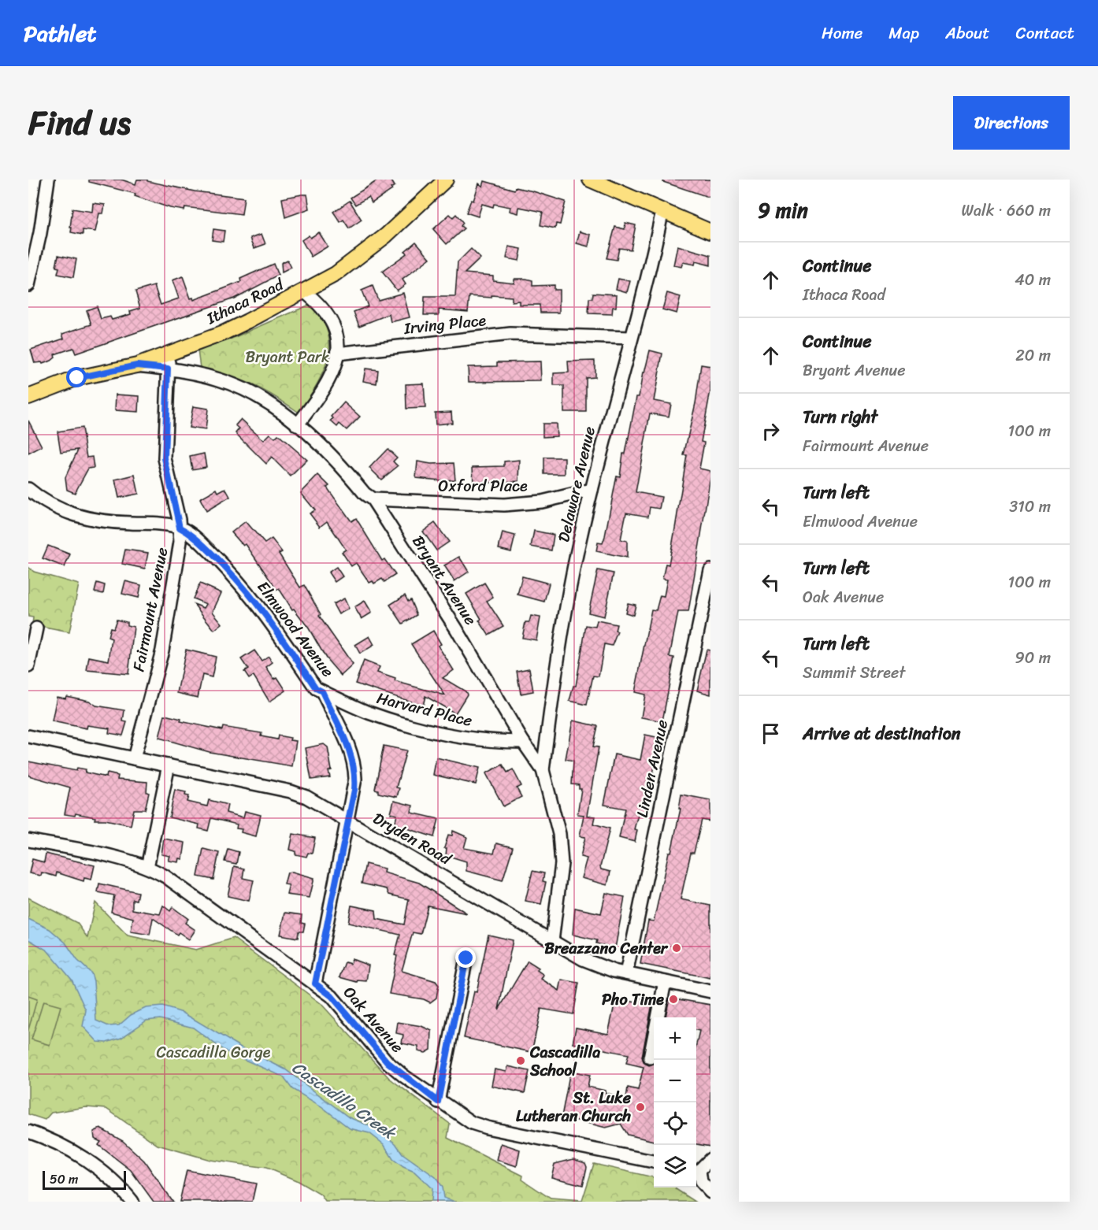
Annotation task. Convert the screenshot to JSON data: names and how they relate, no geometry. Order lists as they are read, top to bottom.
{
  "streets": {
    "main road": ["Ithaca Road"],
    "street": [
      "Irving Place",
      "Delaware Avenue",
      "Oxford Place",
      "Bryant Avenue",
      "Fairmount Avenue",
      "Elmwood Avenue",
      "Harvard Place",
      "Linden Avenue",
      "Dryden Road",
      "Oak Avenue"
    ]
  },
  "crossings": [
    ["Ithaca Road", "Bryant Avenue"],
    ["Ithaca Road", "Fairmount Avenue"],
    ["Irving Place", "Delaware Avenue"],
    ["Delaware Avenue", "Oxford Place"],
    ["Delaware Avenue", "Bryant Avenue"],
    ["Oxford Place", "Bryant Avenue"],
    ["Bryant Avenue", "Fairmount Avenue"],
    ["Bryant Avenue", "Harvard Place"],
    ["Bryant Avenue", "Dryden Road"],
    ["Fairmount Avenue", "Elmwood Avenue"],
    ["Fairmount Avenue", "Dryden Road"],
    ["Elmwood Avenue", "Harvard Place"],
    ["Elmwood Avenue", "Dryden Road"],
    ["Elmwood Avenue", "Oak Avenue"],
    ["Linden Avenue", "Dryden Road"]
  ],
  "water": ["Cascadilla Creek"],
  "parks": ["Bryant Park", "Cascadilla Gorge"],
  "places": [
    "Breazzano Center",
    "Pho Time",
    "Cascadilla School",
    "St. Luke Lutheran Church"
  ],
  "scale_bar": "50 m",
  "page": {
    "header": "Pathlet",
    "nav": [
      "Home",
      "Map",
      "About",
      "Contact"
    ],
    "title": "Find us",
    "buttons": "Directions",
    "heading": ["9 min", "Walk · 660 m"],
    "list": [
      ["Continue", "Ithaca Road", "40 m"],
      ["Continue", "Bryant Avenue", "20 m"],
      ["Turn right", "Fairmount Avenue", "100 m"],
      ["Turn left", "Elmwood Avenue", "310 m"],
      ["Turn left", "Oak Avenue", "100 m"],
      ["Turn left", "Summit Street", "90 m"],
      "Arrive at destination"
    ],
    "map_buttons": ["+", "−"],
    "scale": "50 m"
  }
}
